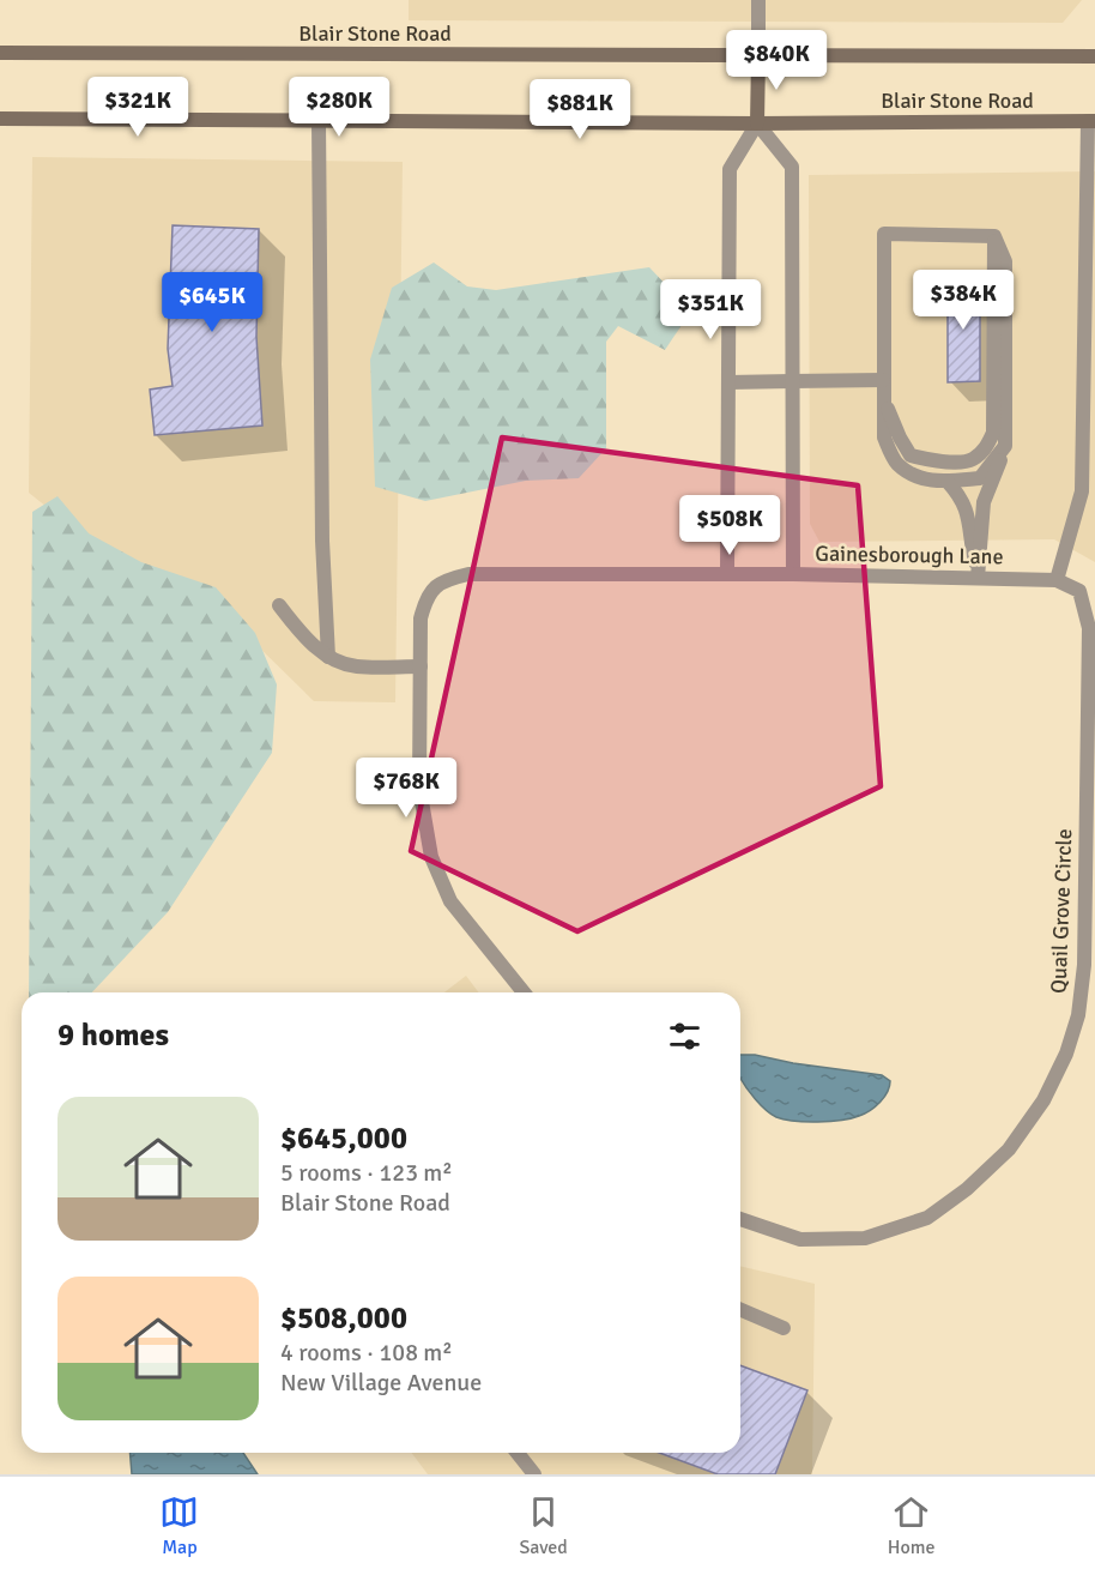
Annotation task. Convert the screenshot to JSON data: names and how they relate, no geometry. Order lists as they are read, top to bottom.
{
  "streets": {
    "main road": ["Blair Stone Road"],
    "street": ["Gainesborough Lane", "Quail Grove Circle"]
  },
  "crossings": [
    ["Gainesborough Lane", "Quail Grove Circle"]
  ],
  "page": {
    "price": [
      "$840K",
      "$321K",
      "$280K",
      "$881K",
      "$384K",
      "$645K",
      "$351K",
      "$508K",
      "$768K"
    ],
    "heading": "9 homes",
    "list": [
      {
        "name": "$645,000",
        "note": "5 rooms · 123 m² · Blair Stone Road"
      },
      {
        "name": "$508,000",
        "note": "4 rooms · 108 m² · New Village Avenue"
      }
    ],
    "tabs": ["Map", "Saved", "Home"]
  }
}
